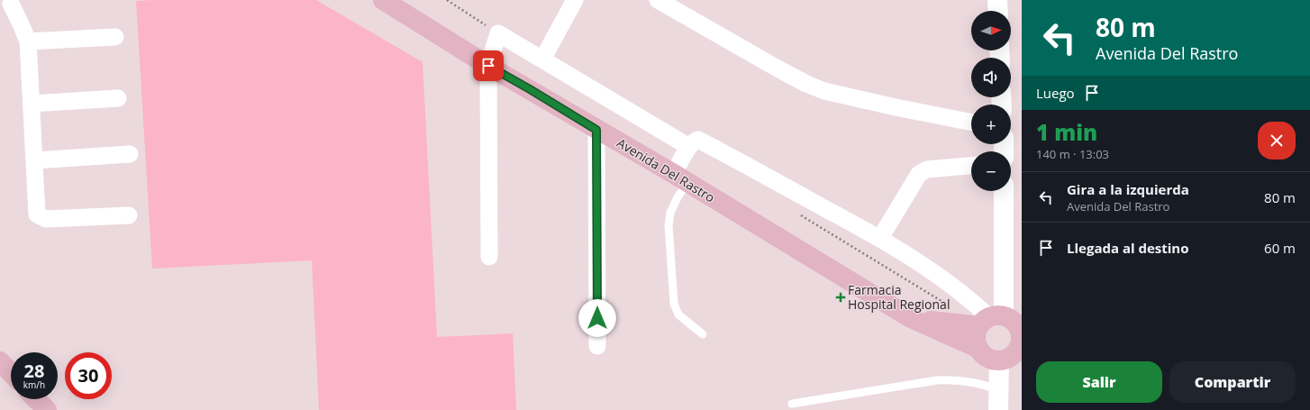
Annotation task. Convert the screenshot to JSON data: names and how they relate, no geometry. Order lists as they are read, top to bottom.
{
  "streets": {
    "main road": ["Avenida Del Rastro"]
  },
  "places": {
    "health": ["Farmacia Hospital Regional"]
  },
  "north": "right",
  "page": {
    "turn": ["80 m", "Avenida Del Rastro"],
    "map_buttons": ["+", "−"],
    "then": "Luego",
    "heading": ["1 min", "140 m · 13:03"],
    "list": [
      {
        "name": "Gira a la izquierda",
        "note": "Avenida Del Rastro",
        "value": "80 m"
      },
      {
        "name": "Llegada al destino",
        "value": "60 m"
      }
    ],
    "speed": "28 km/h",
    "limit": "30",
    "buttons": ["Salir", "Compartir"]
  }
}
